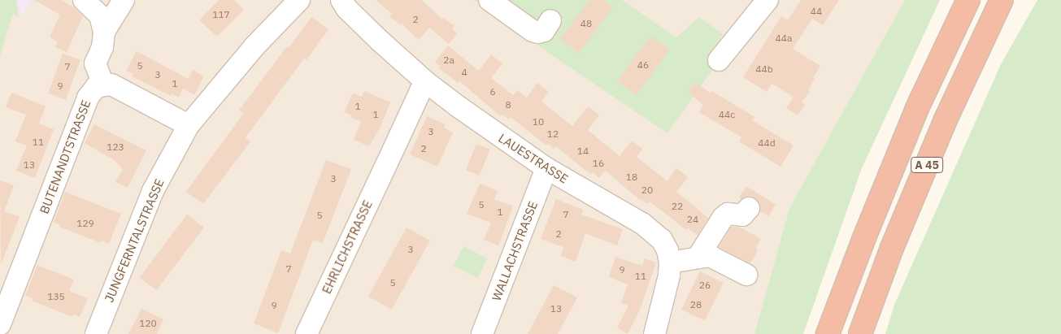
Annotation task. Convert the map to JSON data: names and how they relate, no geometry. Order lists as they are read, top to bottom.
{
  "streets": {
    "highway": ["A 45"],
    "street": [
      "BUTENANDTSTRASSE",
      "LAUESTRASSE",
      "JUNGFERNTALSTRASSE",
      "EHRLICHSTRASSE",
      "WALLACHSTRASSE"
    ]
  },
  "crossings": [
    ["LAUESTRASSE", "EHRLICHSTRASSE"],
    ["LAUESTRASSE", "WALLACHSTRASSE"]
  ],
  "house_numbers": [
    "44",
    "117",
    "2",
    "48",
    "44a",
    "2a",
    "46",
    "5",
    "7",
    "44b",
    "4",
    "3",
    "1",
    "9",
    "6",
    "8",
    "1",
    "1",
    "44c",
    "10",
    "3",
    "12",
    "11",
    "44d",
    "123",
    "2",
    "14",
    "16",
    "13",
    "18",
    "3",
    "20",
    "5",
    "22",
    "1",
    "7",
    "5",
    "24",
    "129",
    "2",
    "3",
    "7",
    "9",
    "11",
    "5",
    "26",
    "135",
    "28",
    "9",
    "13",
    "120"
  ]
}
